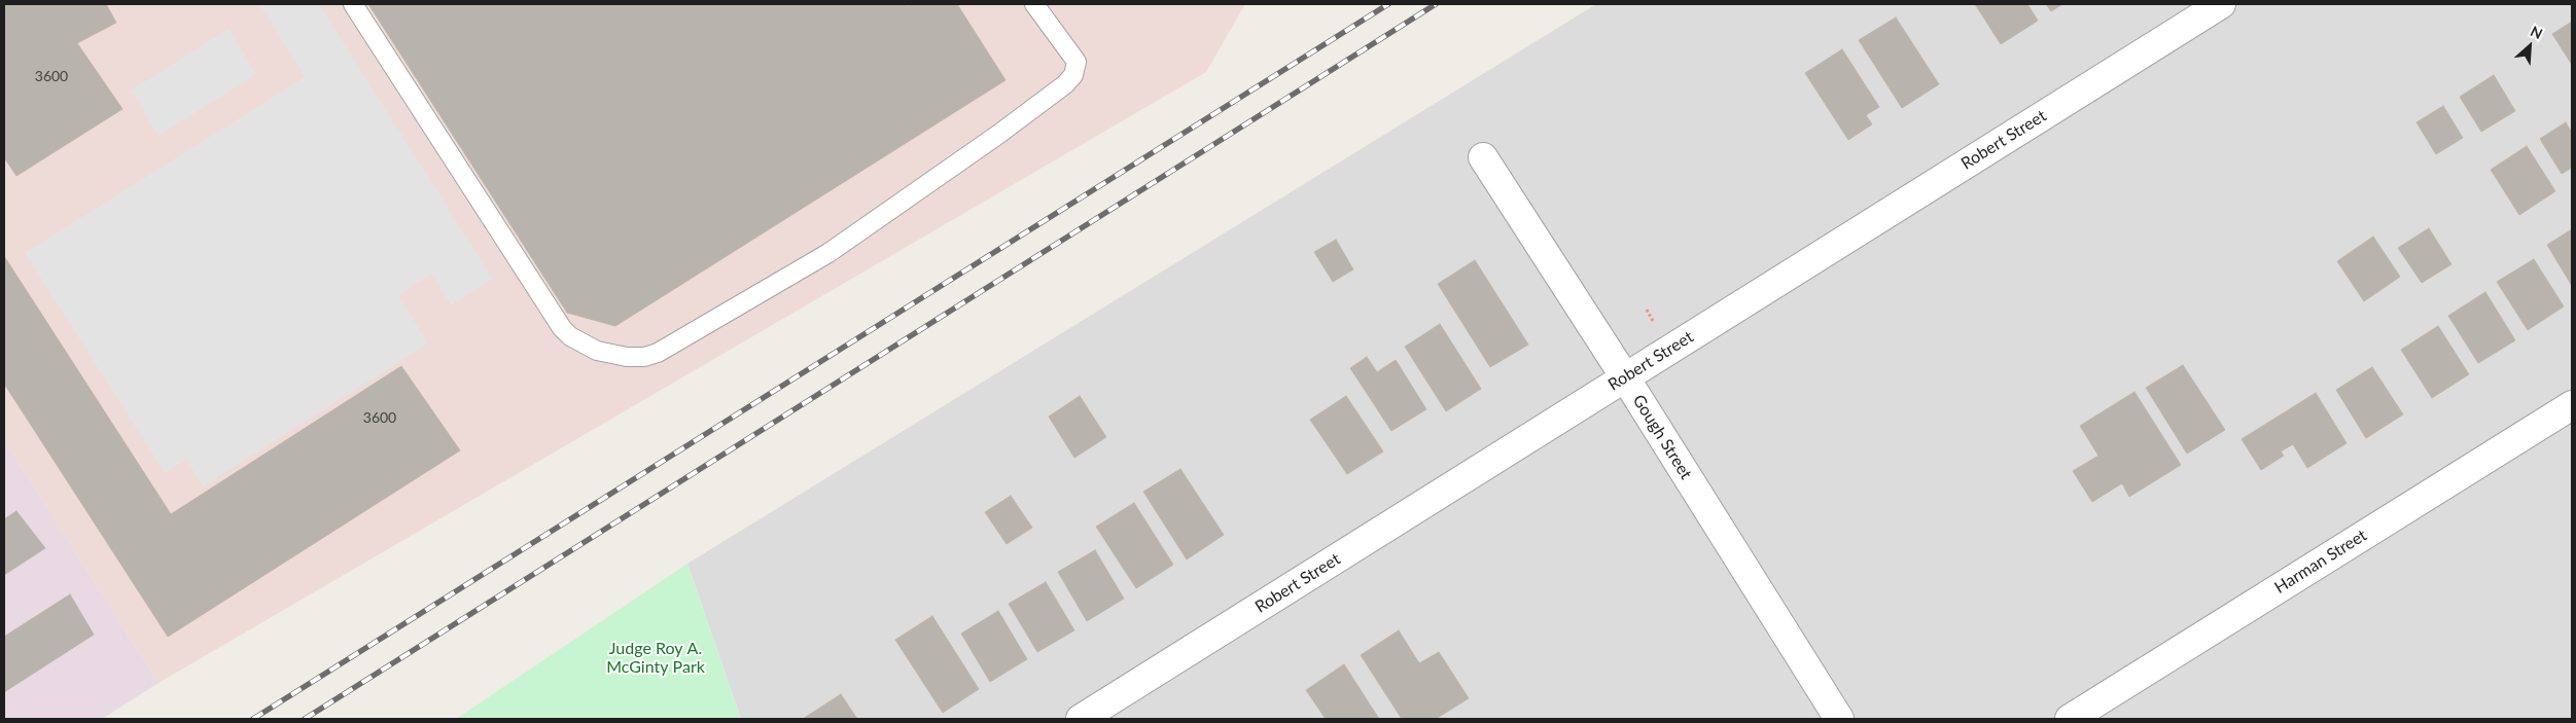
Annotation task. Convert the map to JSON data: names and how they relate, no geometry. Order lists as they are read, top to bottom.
{
  "streets": {
    "street": ["Robert Street", "Gough Street", "Harman Street"]
  },
  "crossings": [
    ["Robert Street", "Gough Street"]
  ],
  "parks": ["Judge Roy A. McGinty Park"],
  "house_numbers": ["3600", "3600"],
  "north": "top right"
}
